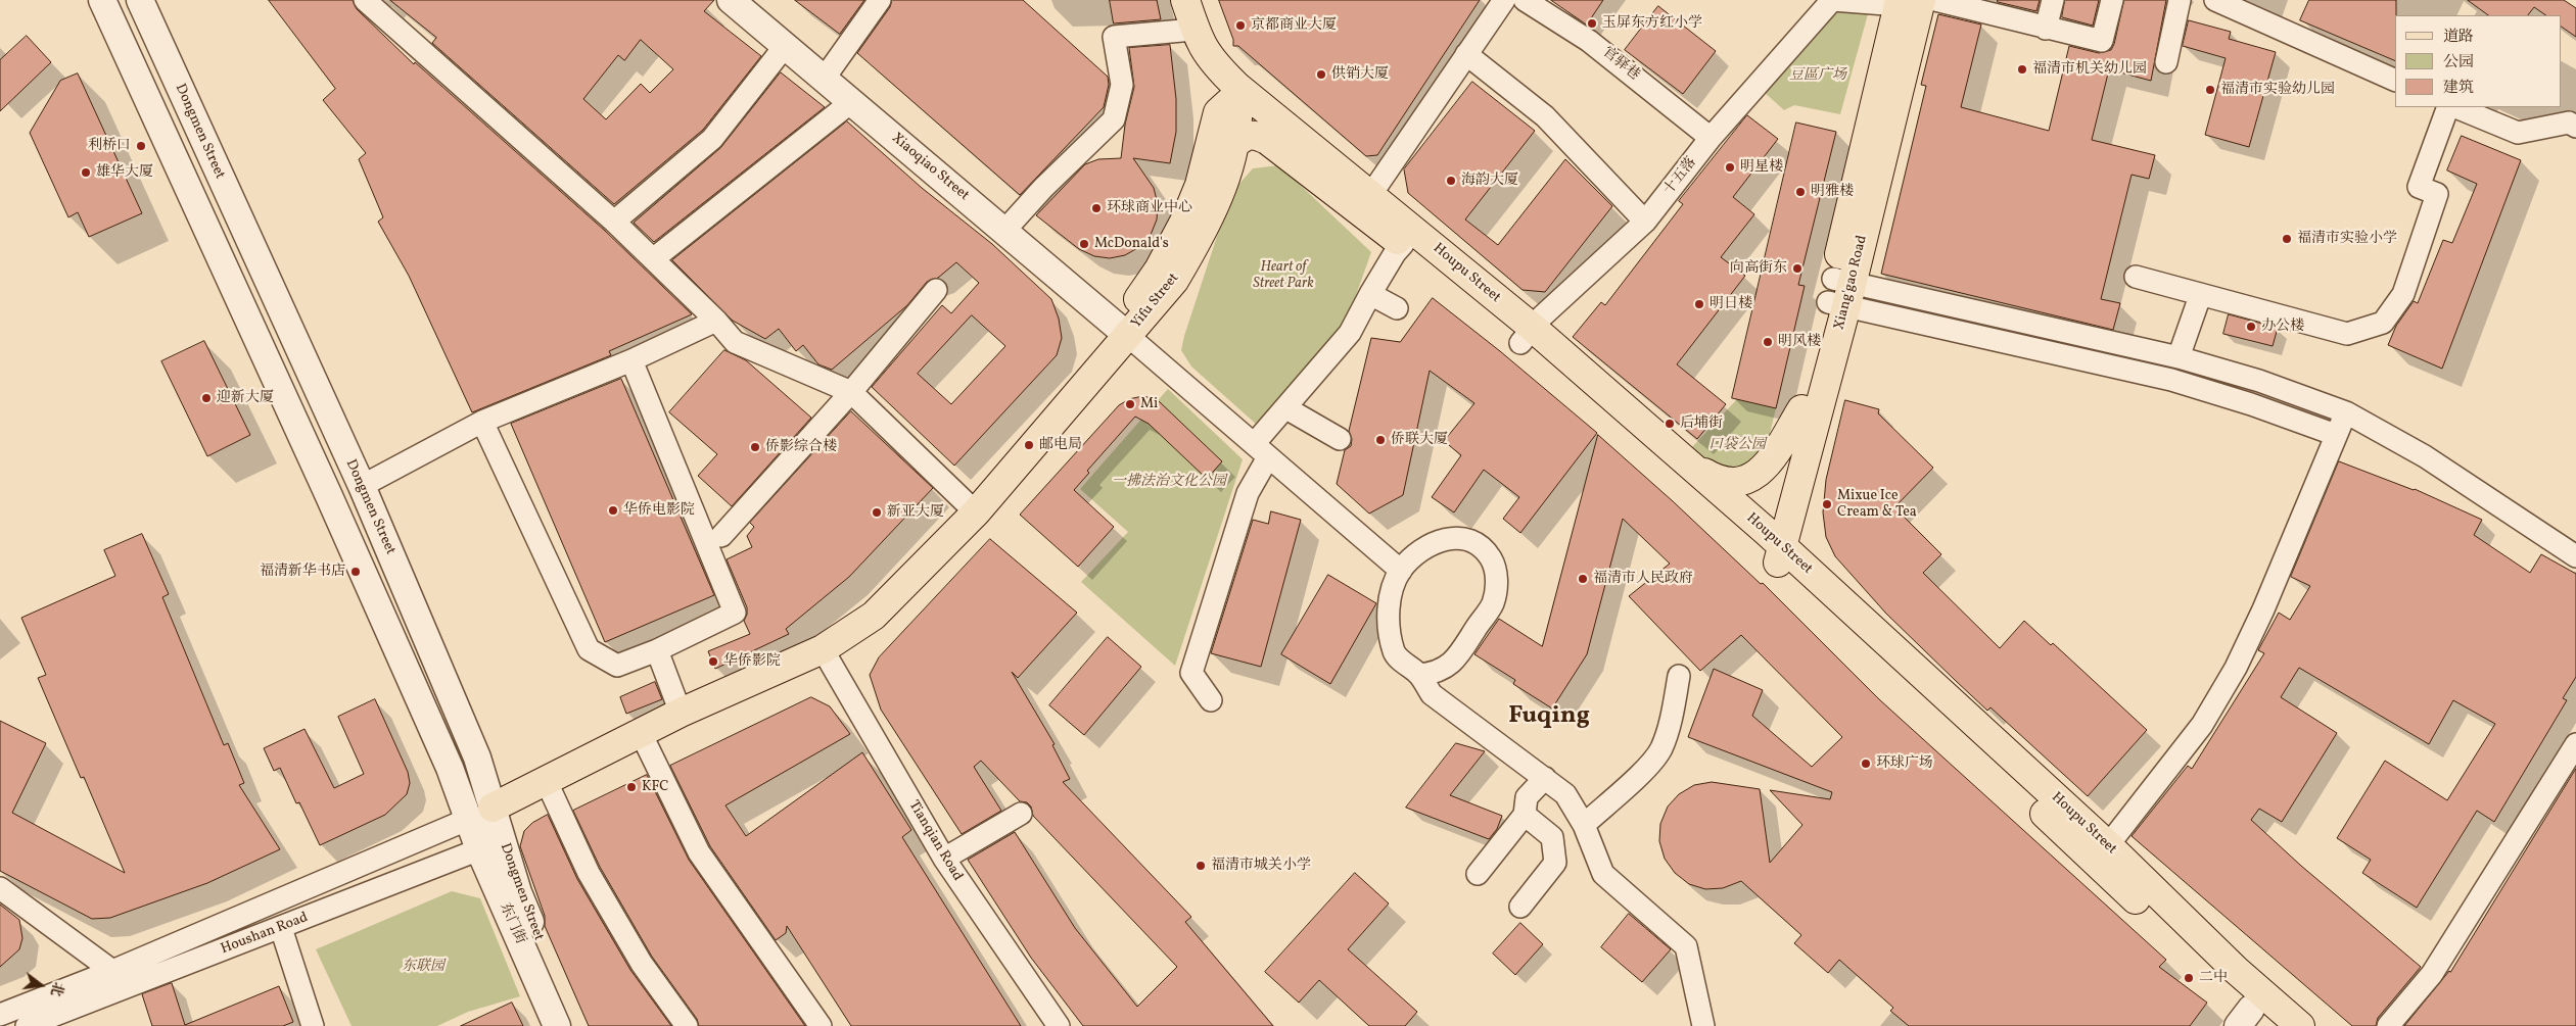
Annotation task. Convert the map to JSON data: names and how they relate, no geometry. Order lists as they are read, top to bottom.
{
  "streets": {
    "main road": ["Houpu Street", "Xiang'gao Road", "Yifu Street"],
    "street": [
      "官驿巷",
      "Dongmen Street",
      "Xiaoqiao Street",
      "十五落",
      "Tianqian Road",
      "东门街",
      "Houshan Road"
    ]
  },
  "crossings": [
    ["官驿巷", "十五落"],
    ["Dongmen Street", "东门街"],
    ["Dongmen Street", "Houshan Road"],
    ["Xiaoqiao Street", "Yifu Street"],
    ["十五落", "Houpu Street"],
    ["Houpu Street", "Xiang'gao Road"],
    ["Houpu Street", "Yifu Street"],
    ["东门街", "Houshan Road"]
  ],
  "districts": ["Fuqing"],
  "parks": [
    "豆區广场",
    "Heart of Street Park",
    "口袋公园",
    "一拂法治文化公园",
    "东联园"
  ],
  "places": [
    "玉屏东方红小学",
    "京都商业大厦",
    "福清市机关幼儿园",
    "供销大厦",
    "福清市实验幼儿园",
    "利桥口",
    "明星楼",
    "雄华大厦",
    "海韵大厦",
    "明雅楼",
    "环球商业中心",
    "福清市实验小学",
    "McDonald's",
    "向高街东",
    "明日楼",
    "办公楼",
    "明风楼",
    "迎新大厦",
    "Mi",
    "后埔街",
    "侨联大厦",
    "邮电局",
    "侨影综合楼",
    "Mixue Ice Cream & Tea",
    "华侨电影院",
    "新亚大厦",
    "福清新华书店",
    "福清市人民政府",
    "华侨影院",
    "环球广场",
    "KFC",
    "福清市城关小学",
    "二中"
  ],
  "legend": ["道路", "公园", "建筑"],
  "north": "right"
}
